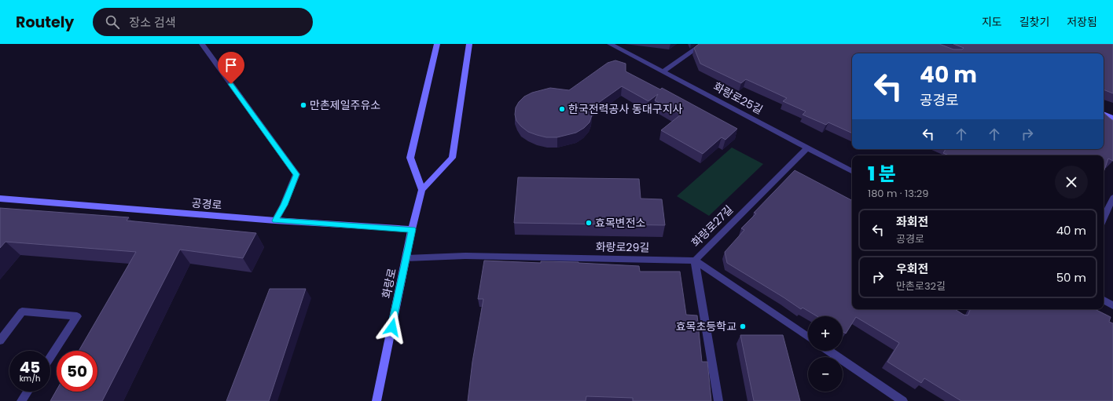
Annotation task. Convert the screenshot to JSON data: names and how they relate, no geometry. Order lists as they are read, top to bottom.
{
  "streets": {
    "main road": ["공경로", "화랑로"],
    "street": ["화랑로25길", "화랑로27길", "화랑로29길"]
  },
  "crossings": [
    ["화랑로25길", "화랑로27길"],
    ["공경로", "화랑로"],
    ["화랑로27길", "화랑로29길"],
    ["화랑로29길", "화랑로"]
  ],
  "places": [
    "만촌제일주유소",
    "한국전력공사 동대구지사",
    "효목변전소",
    "효목초등학교"
  ],
  "page": {
    "header": "Routely",
    "search": "장소 검색",
    "nav": ["지도", "길찾기", "저장됨"],
    "turn": ["40 m", "공경로"],
    "heading": ["1 분", "180 m · 13:29"],
    "list": [
      {
        "name": "좌회전",
        "note": "공경로",
        "value": "40 m"
      },
      {
        "name": "우회전",
        "note": "만촌로32길",
        "value": "50 m"
      }
    ],
    "map_buttons": ["+", "−"],
    "speed": "45 km/h",
    "limit": "50"
  }
}
